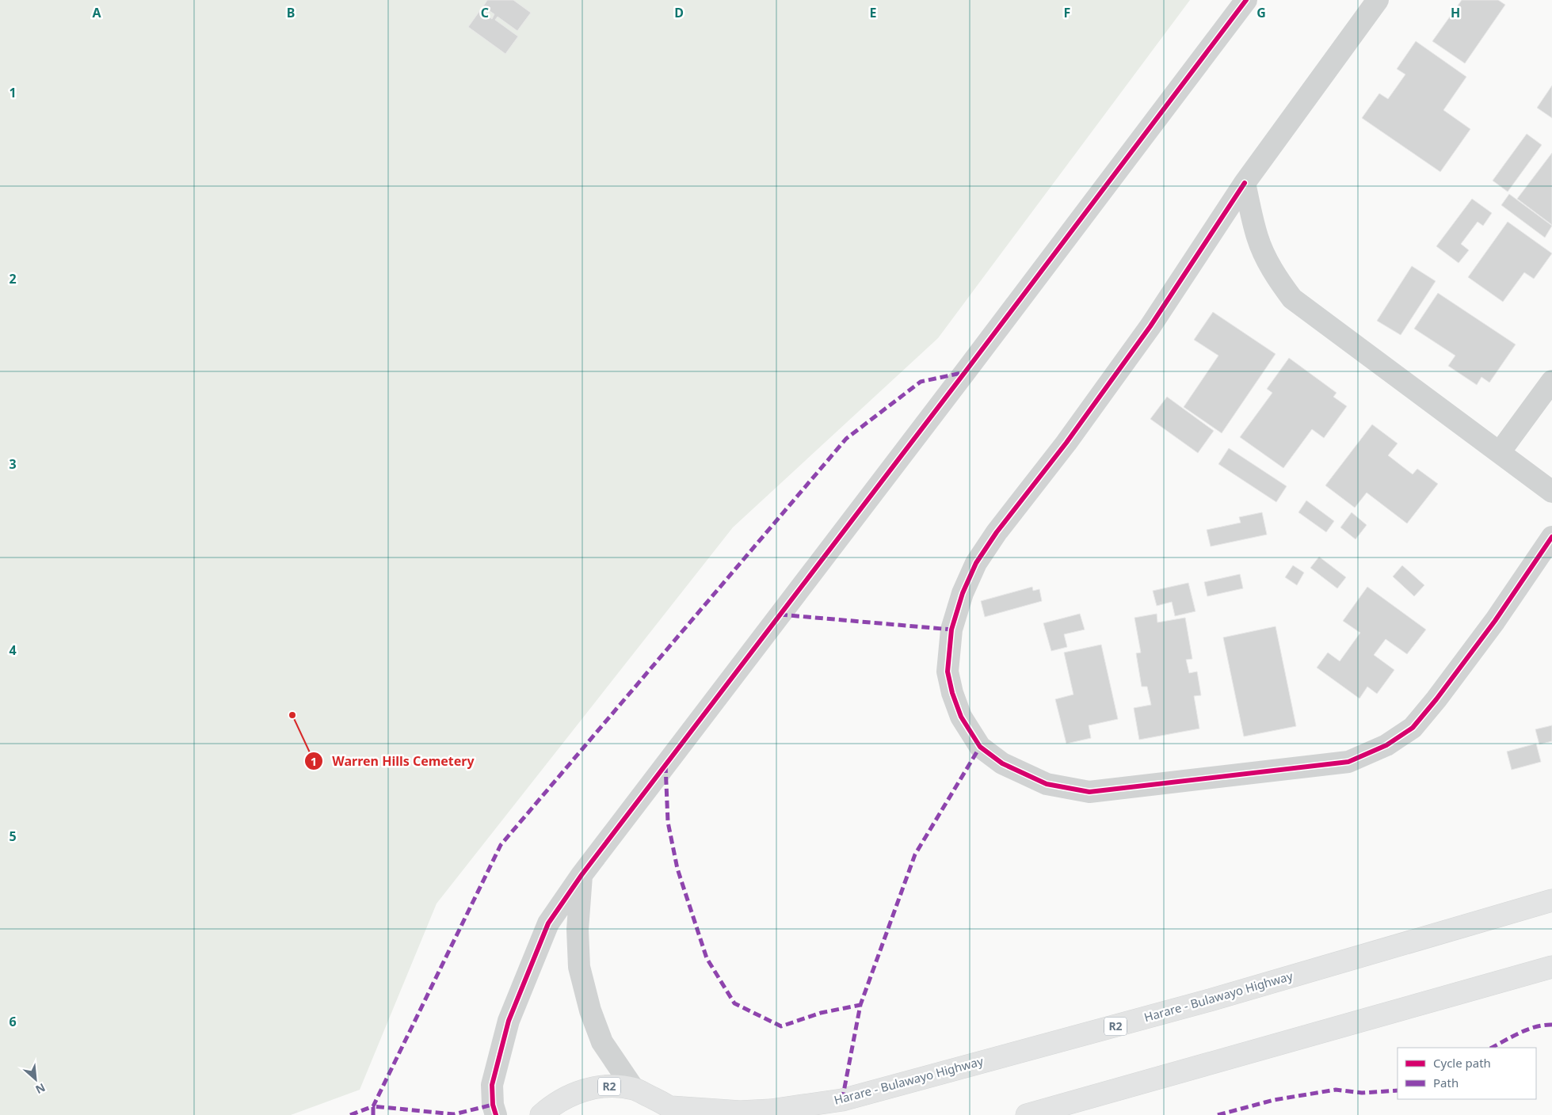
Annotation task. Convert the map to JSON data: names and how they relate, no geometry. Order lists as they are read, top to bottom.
{
  "streets": {
    "highway": ["Harare - Bulawayo Highway", "R2"]
  },
  "places": ["Warren Hills Cemetery"],
  "legend": ["Cycle path", "Path"],
  "north": "bottom right",
  "grid": {
    "columns": [
      "A",
      "B",
      "C",
      "D",
      "E",
      "F",
      "G",
      "H"
    ],
    "rows": [
      "1",
      "2",
      "3",
      "4",
      "5",
      "6"
    ]
  }
}
